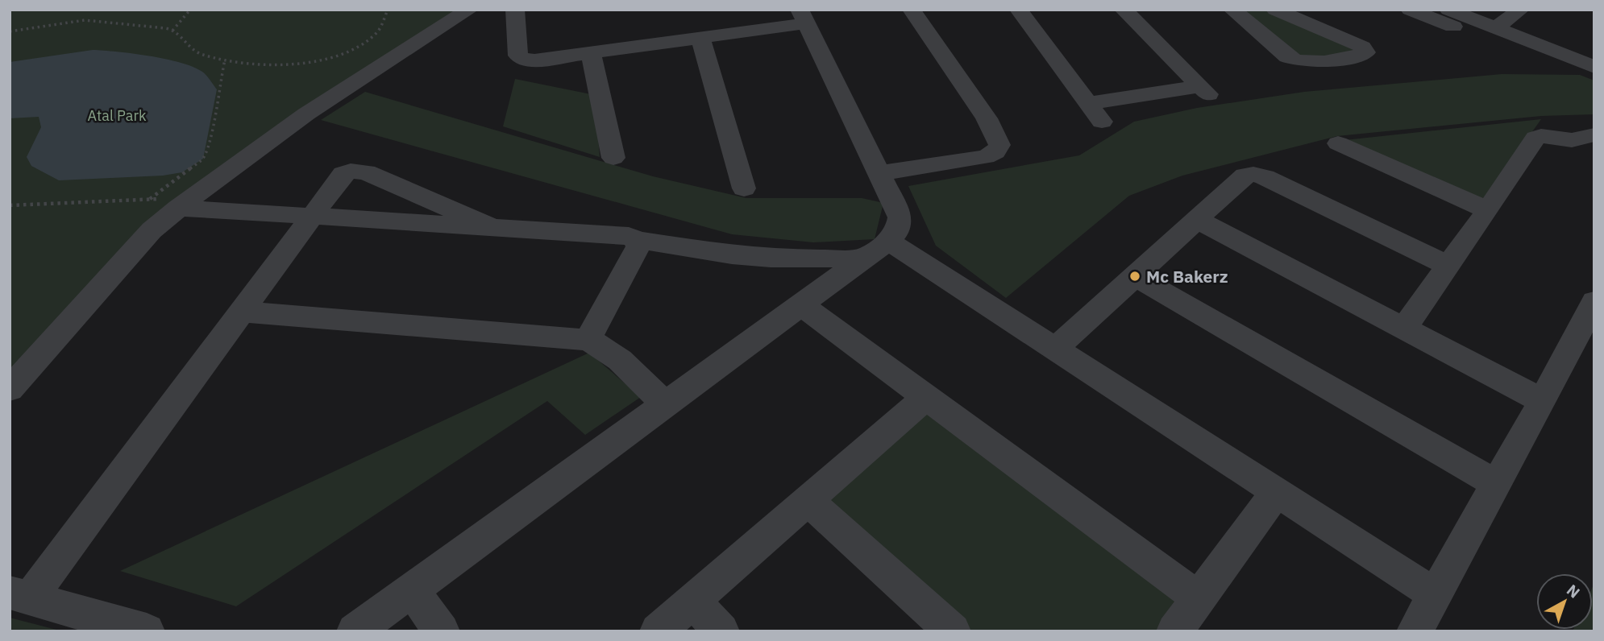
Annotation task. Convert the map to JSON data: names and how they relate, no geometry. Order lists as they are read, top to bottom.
{
  "parks": ["Atal Park"],
  "places": ["Mc Bakerz"],
  "north": "top right"
}
